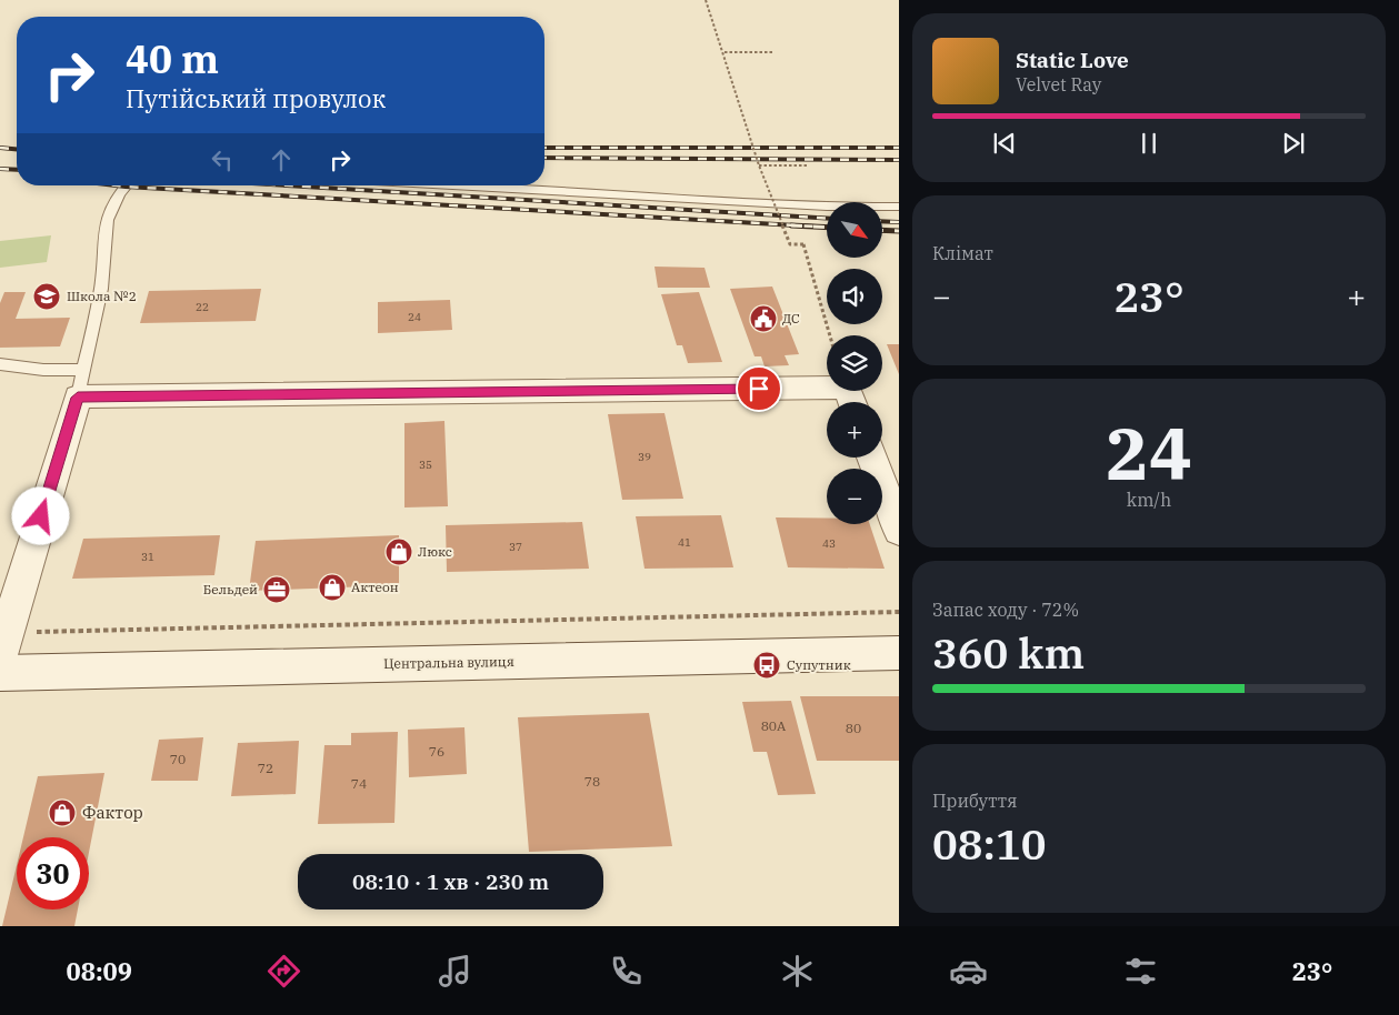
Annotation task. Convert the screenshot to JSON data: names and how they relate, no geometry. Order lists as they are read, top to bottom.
{
  "streets": {
    "street": ["Центральна вулиця"]
  },
  "places": {
    "school or university": ["Школа №2"],
    "public building": ["ДС"],
    "shop": ["Люкс", "Актеон", "Фактор"],
    "office": ["Бельдей"],
    "bus stop": ["Супутник"]
  },
  "house_numbers": [
    "22",
    "24",
    "39",
    "35",
    "41",
    "43",
    "37",
    "31",
    "80А",
    "80",
    "76",
    "70",
    "72",
    "78",
    "74"
  ],
  "north": "bottom right",
  "page": {
    "turn": ["40 m", "Путійський провулок"],
    "song": ["Static Love", "Velvet Ray"],
    "tile": [
      "Клімат",
      ["24", "km/h"],
      ["Запас ходу · 72%", "360 km"],
      ["Прибуття", "08:10"]
    ],
    "map_buttons": ["+", "−"],
    "heat": ["−", "23°", "+"],
    "limit": "30",
    "trip": "08:10 · 1 хв · 230 m",
    "tabs": ["08:09", "23°"]
  }
}
